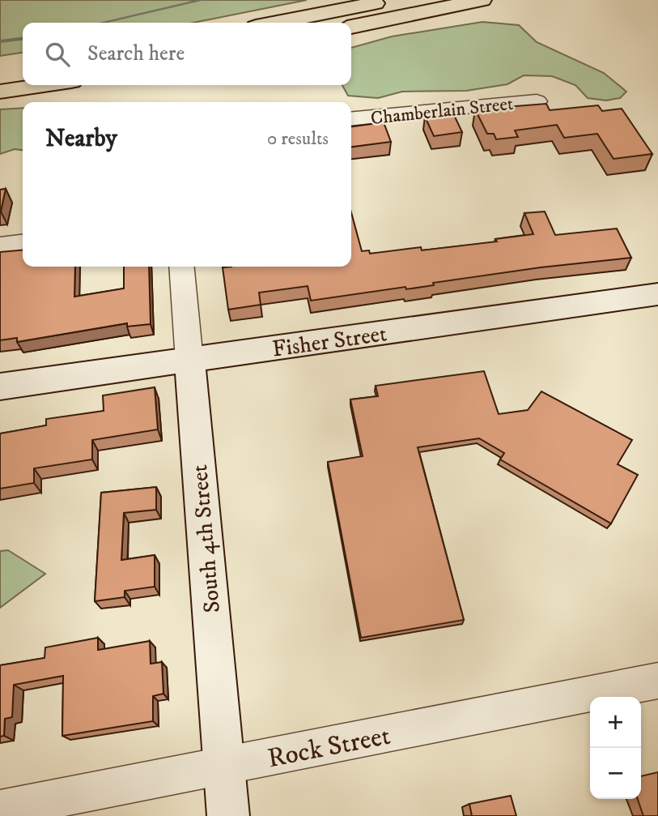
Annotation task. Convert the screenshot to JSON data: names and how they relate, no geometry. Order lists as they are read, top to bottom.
{
  "streets": {
    "street": [
      "Chamberlain Street",
      "Fisher Street",
      "South 4th Street",
      "Rock Street"
    ]
  },
  "crossings": [
    ["Fisher Street", "South 4th Street"],
    ["South 4th Street", "Rock Street"]
  ],
  "page": {
    "search": "Search here",
    "heading": ["Nearby", "0 results"],
    "map_buttons": ["+", "−"]
  }
}
